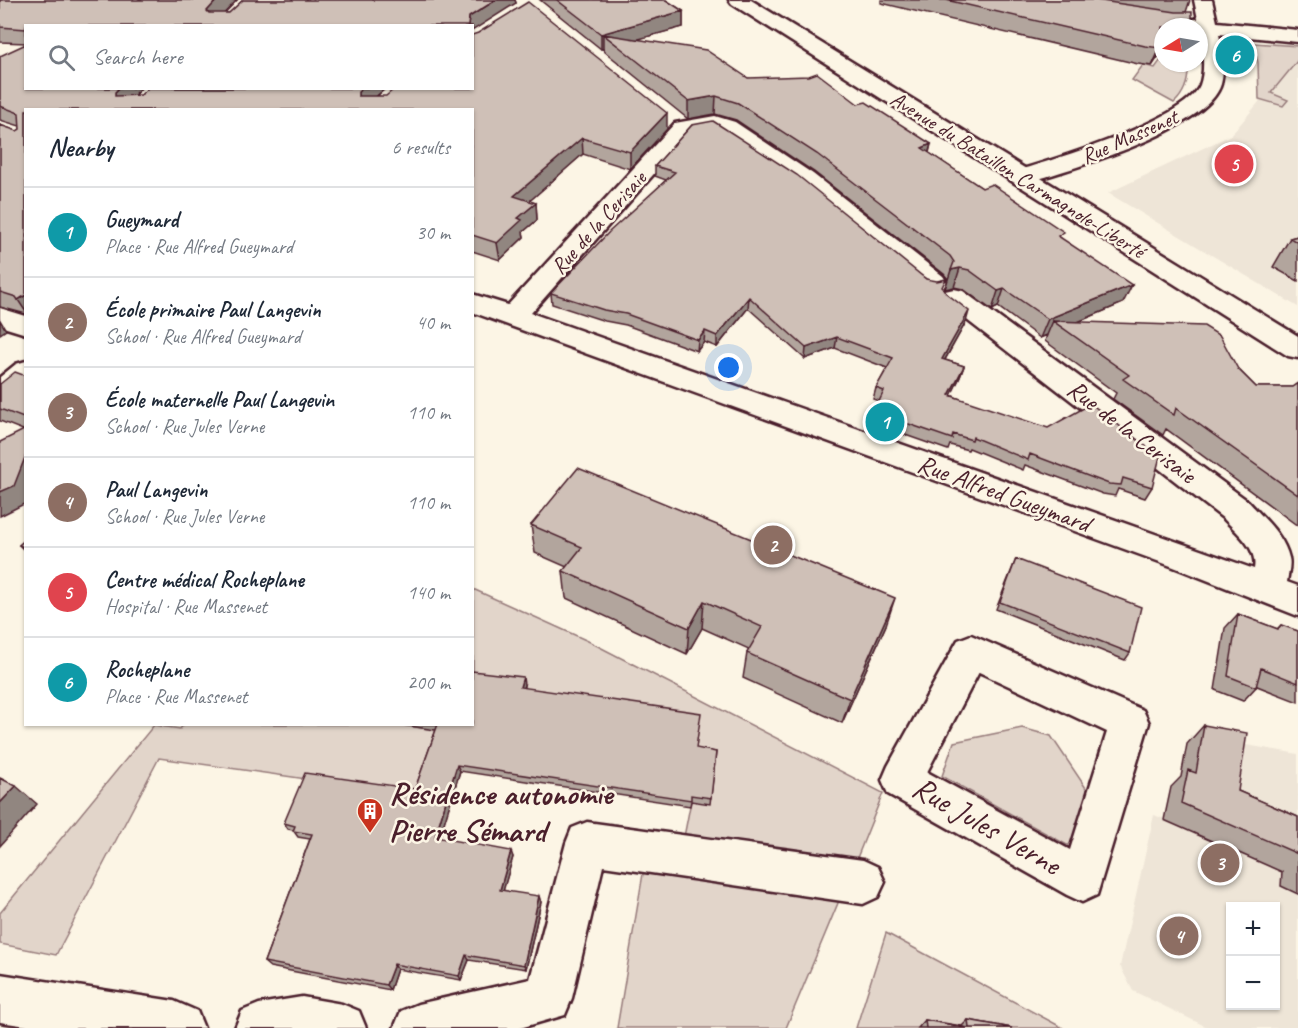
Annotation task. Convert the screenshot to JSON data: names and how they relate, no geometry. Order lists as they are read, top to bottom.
{
  "streets": {
    "street": [
      "Rue Massenet",
      "Avenue du Bataillon Carmagnole-Liberté",
      "Rue de la Cerisaie",
      "Rue Alfred Gueymard",
      "Rue Jules Verne"
    ]
  },
  "crossings": [
    ["Rue Massenet", "Avenue du Bataillon Carmagnole-Liberté"],
    ["Rue de la Cerisaie", "Rue Alfred Gueymard"]
  ],
  "places": {
    "building": ["Résidence autonomie Pierre Sémard"]
  },
  "north": "left",
  "page": {
    "search": "Search here",
    "pins": [
      "6",
      "5",
      "1",
      "2",
      "3",
      "4"
    ],
    "heading": ["Nearby", "6 results"],
    "list": [
      {
        "mark": "1",
        "name": "Gueymard",
        "note": "Place · Rue Alfred Gueymard",
        "value": "30 m"
      },
      {
        "mark": "2",
        "name": "École primaire Paul Langevin",
        "note": "School · Rue Alfred Gueymard",
        "value": "40 m"
      },
      {
        "mark": "3",
        "name": "École maternelle Paul Langevin",
        "note": "School · Rue Jules Verne",
        "value": "110 m"
      },
      {
        "mark": "4",
        "name": "Paul Langevin",
        "note": "School · Rue Jules Verne",
        "value": "110 m"
      },
      {
        "mark": "5",
        "name": "Centre médical Rocheplane",
        "note": "Hospital · Rue Massenet",
        "value": "140 m"
      },
      {
        "mark": "6",
        "name": "Rocheplane",
        "note": "Place · Rue Massenet",
        "value": "200 m"
      }
    ],
    "map_buttons": ["+", "−"]
  }
}
